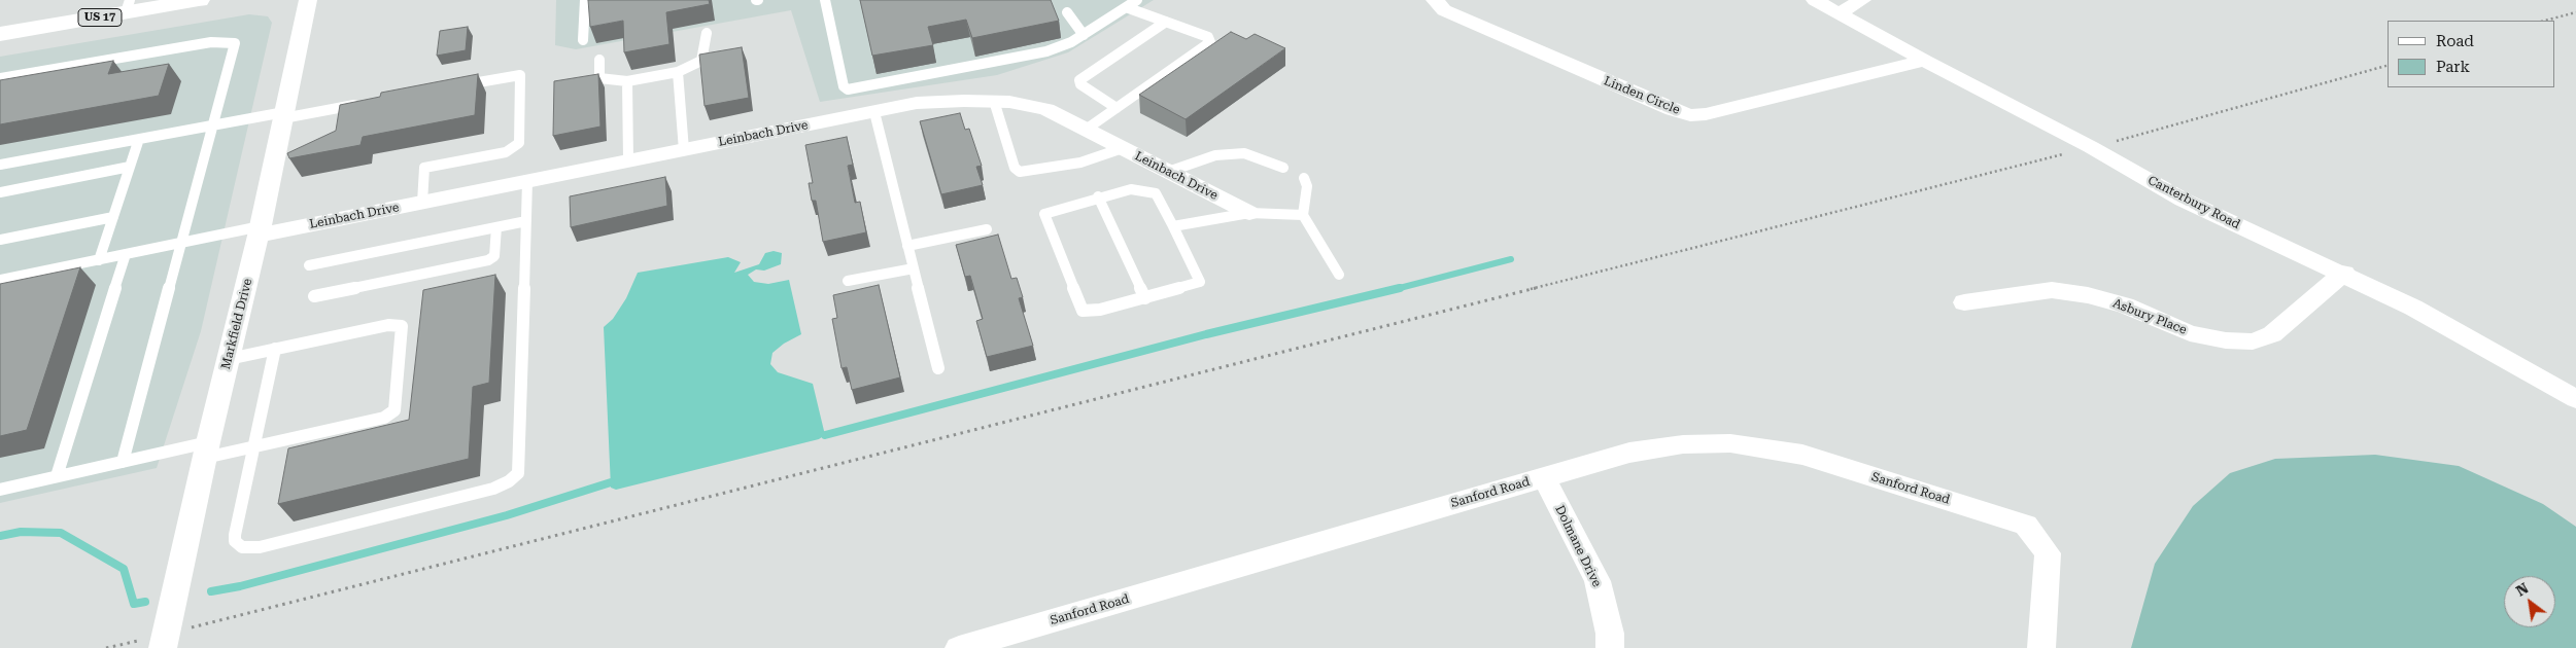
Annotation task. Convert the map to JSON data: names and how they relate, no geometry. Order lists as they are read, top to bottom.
{
  "streets": {
    "highway": ["US 17"],
    "street": [
      "Linden Circle",
      "Leinbach Drive",
      "Canterbury Road",
      "Asbury Place",
      "Markfield Drive",
      "Sanford Road",
      "Dolmane Drive"
    ]
  },
  "crossings": [
    ["Linden Circle", "Canterbury Road"],
    ["Leinbach Drive", "Markfield Drive"],
    ["Canterbury Road", "Asbury Place"],
    ["Sanford Road", "Dolmane Drive"]
  ],
  "legend": ["Road", "Park"],
  "north": "top left"
}
